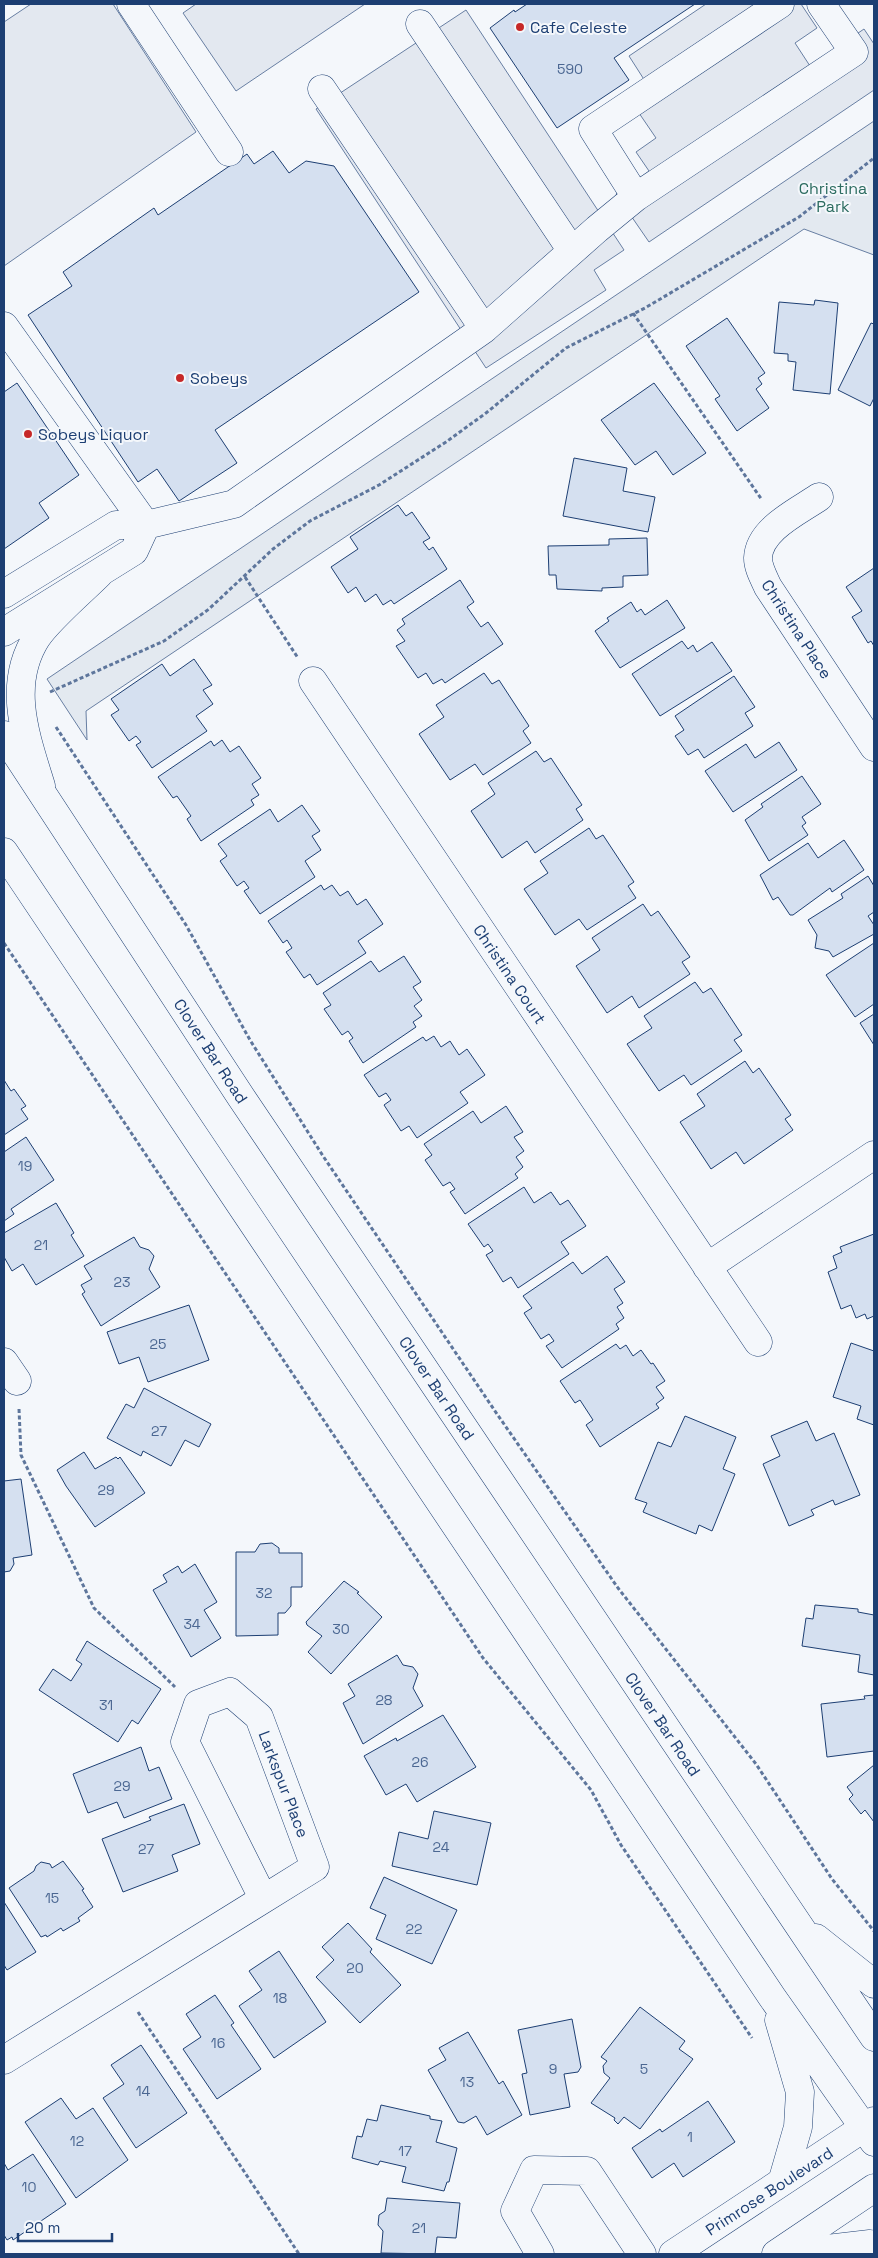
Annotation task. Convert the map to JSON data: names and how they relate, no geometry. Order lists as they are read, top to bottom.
{
  "streets": {
    "main road": [
      "Christina Place",
      "Christina Court",
      "Clover Bar Road",
      "Larkspur Place",
      "Primrose Boulevard"
    ]
  },
  "parks": ["Christina Park"],
  "places": ["Cafe Celeste", "Sobeys", "Sobeys Liquor"],
  "house_numbers": [
    "590",
    "19",
    "21",
    "23",
    "25",
    "27",
    "29",
    "32",
    "34",
    "30",
    "28",
    "31",
    "26",
    "29",
    "24",
    "27",
    "15",
    "22",
    "20",
    "18",
    "16",
    "9",
    "5",
    "13",
    "14",
    "1",
    "12",
    "17",
    "10",
    "21"
  ],
  "scale_bar": "20 m"
}
